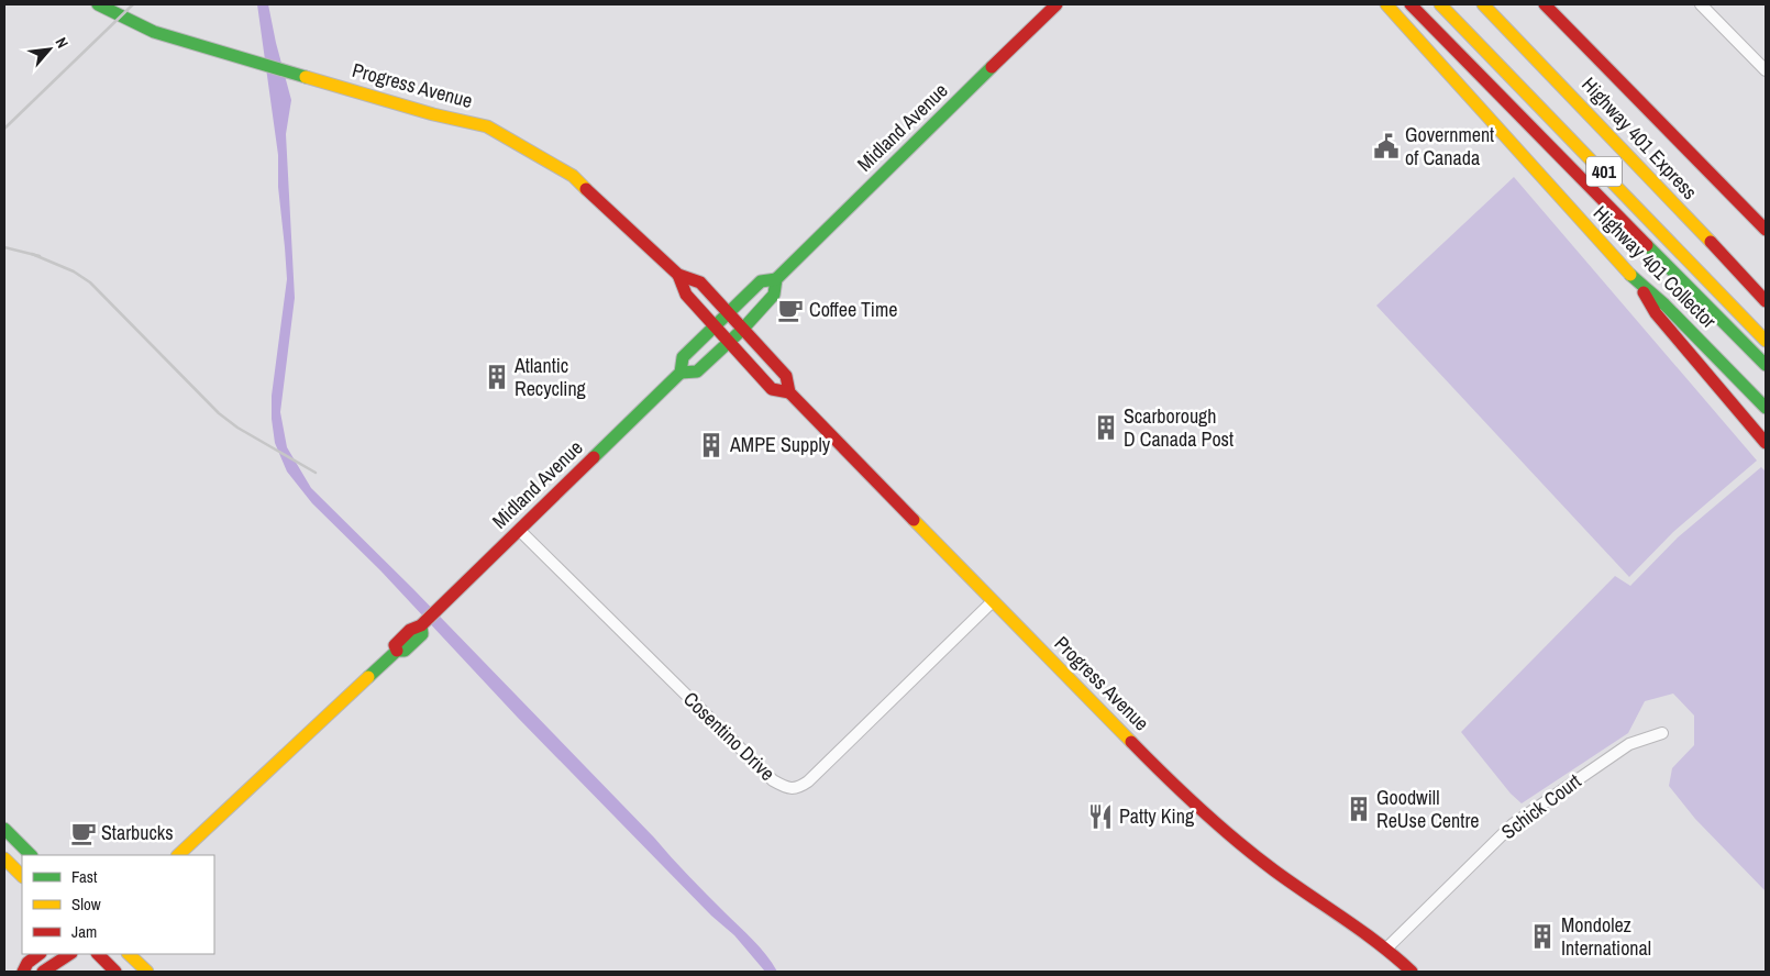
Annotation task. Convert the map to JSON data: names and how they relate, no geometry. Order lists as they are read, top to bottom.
{
  "streets": {
    "main road": [
      "Progress Avenue",
      "Midland Avenue",
      "Highway 401 Express",
      "401",
      "Highway 401 Collector"
    ],
    "street": ["Cosentino Drive", "Schick Court"]
  },
  "crossings": [
    ["Progress Avenue", "Midland Avenue"],
    ["Progress Avenue", "Cosentino Drive"],
    ["Progress Avenue", "Schick Court"],
    ["Midland Avenue", "Cosentino Drive"]
  ],
  "places": {
    "public building": ["Government of Canada"],
    "cafe": ["Coffee Time", "Starbucks"],
    "building": [
      "Atlantic Recycling",
      "Scarborough D Canada Post",
      "AMPE Supply",
      "Goodwill ReUse Centre",
      "Mondolez International"
    ],
    "restaurant": ["Patty King"]
  },
  "legend": ["Fast", "Slow", "Jam"],
  "north": "top right"
}
